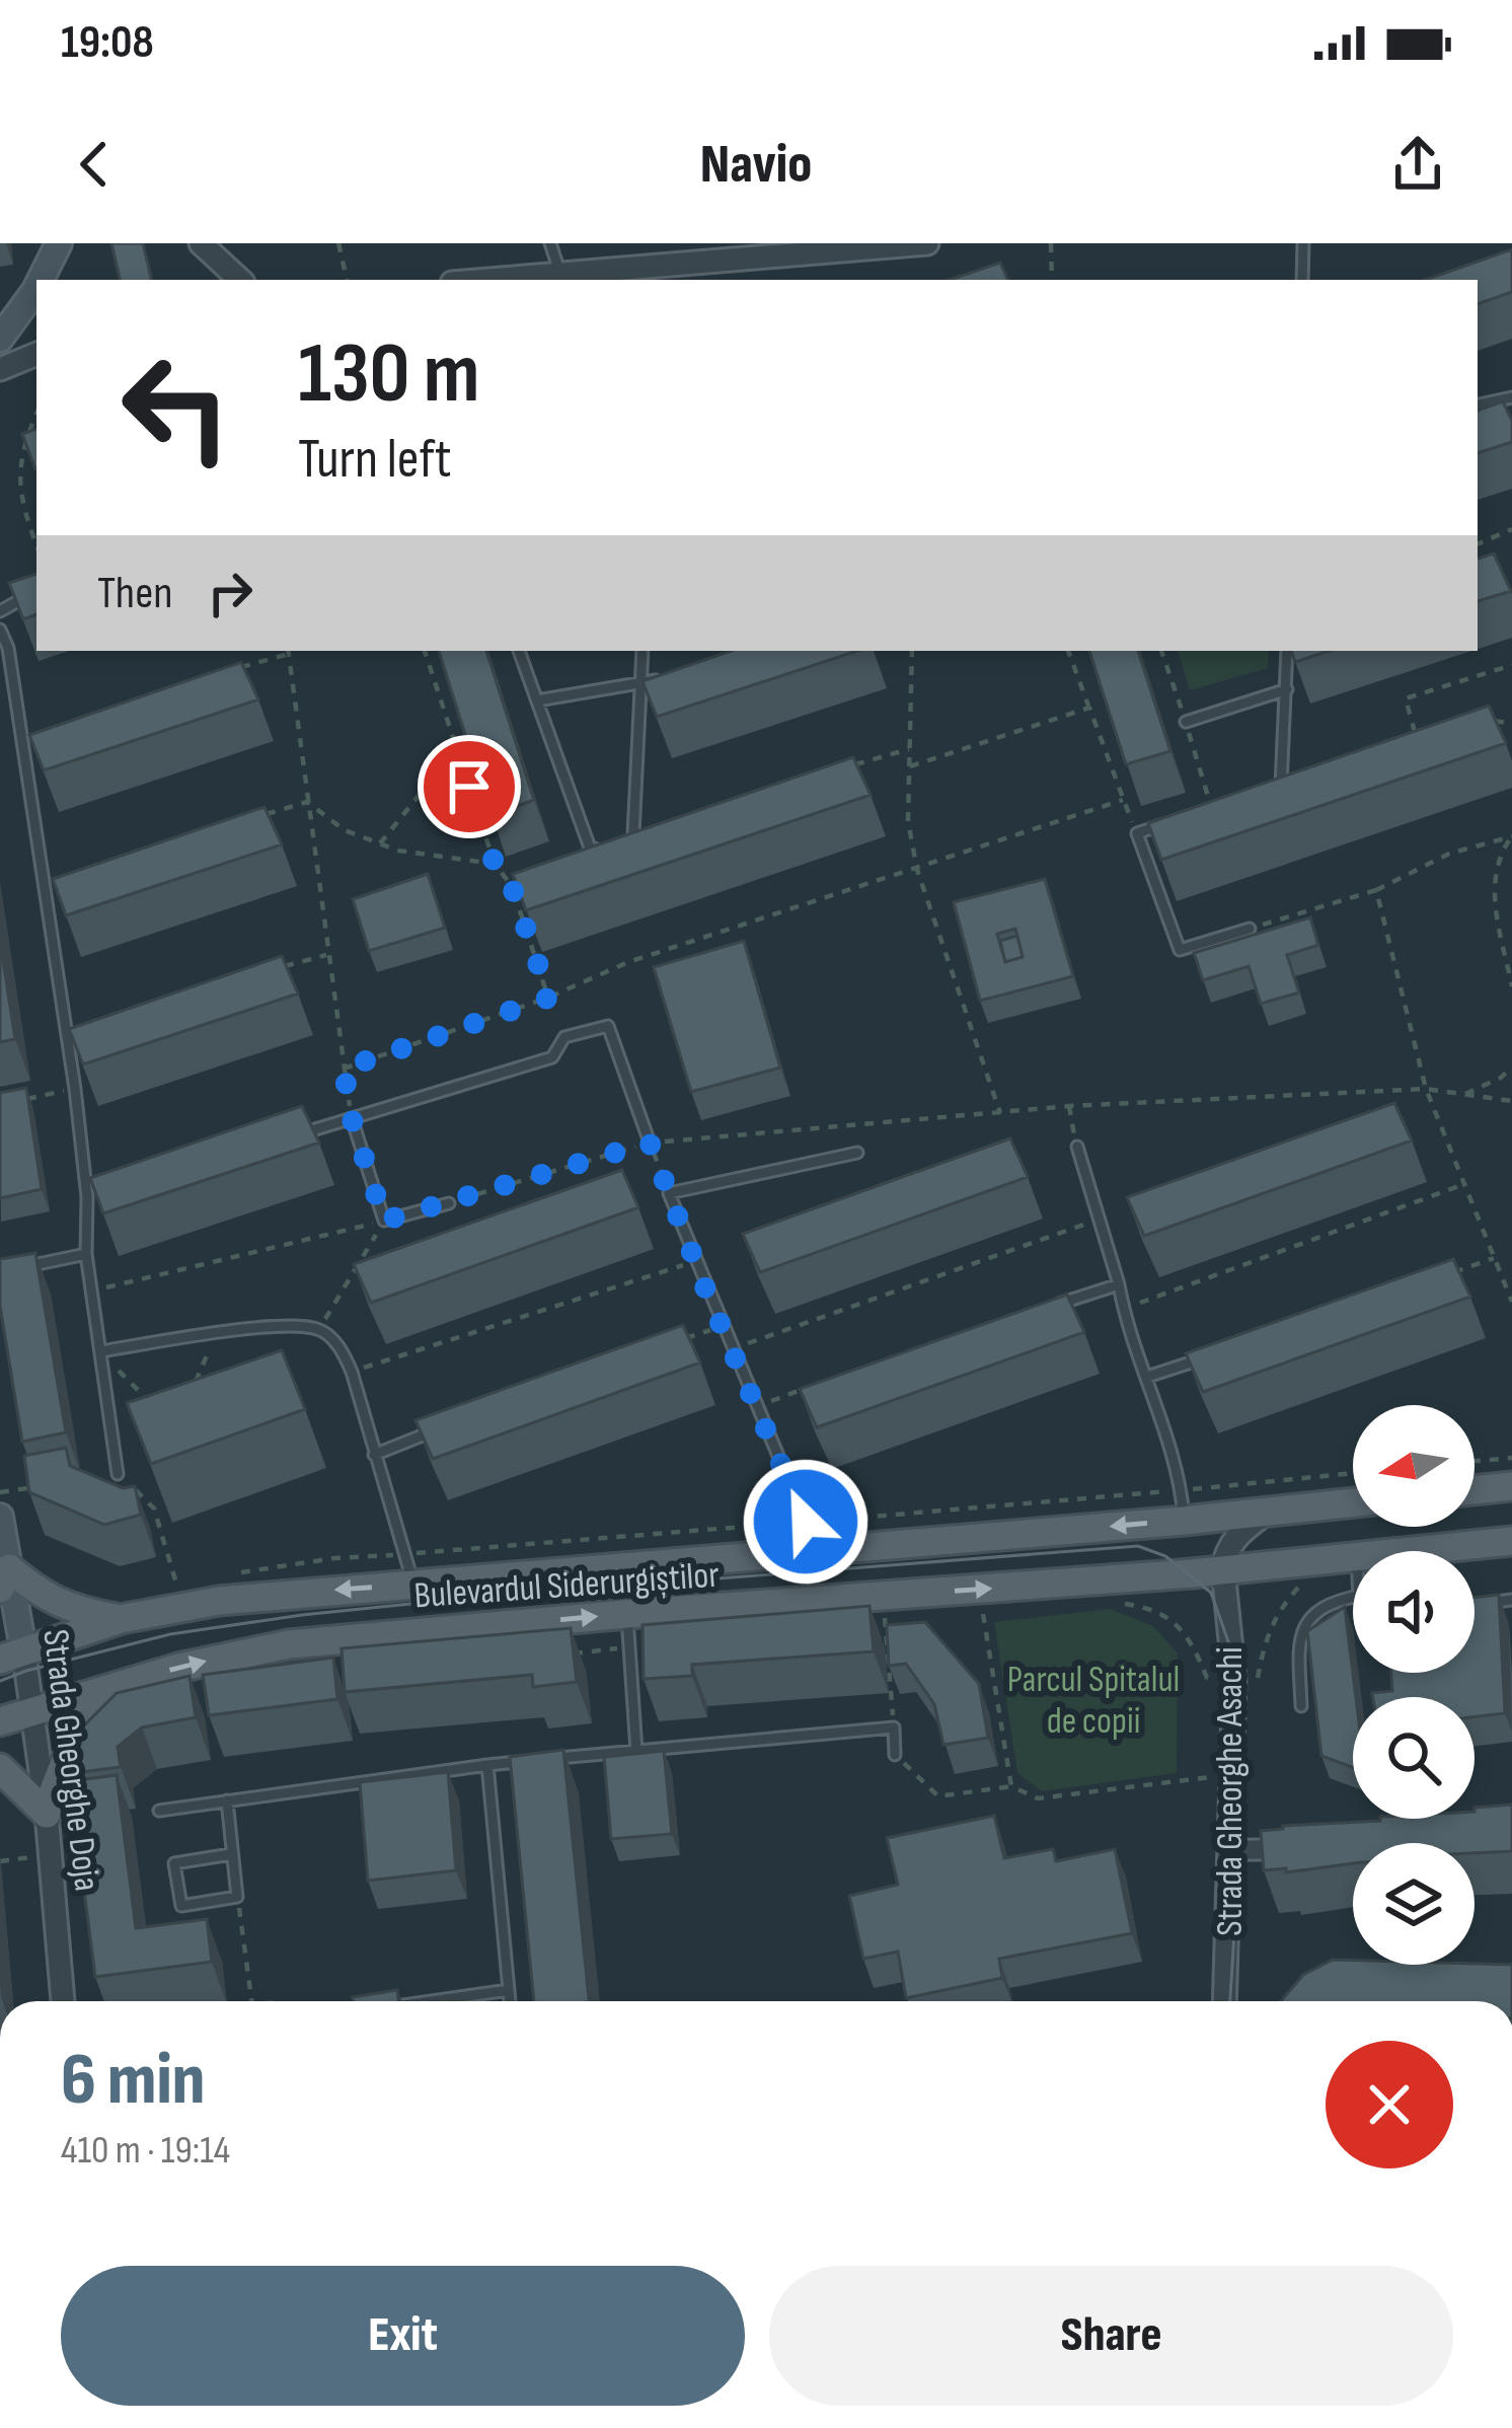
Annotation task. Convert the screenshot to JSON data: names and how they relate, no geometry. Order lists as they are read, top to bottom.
{
  "streets": {
    "main road": ["Bulevardul Siderurgiștilor", "Strada Gheorghe Doja"],
    "street": ["Strada Gheorghe Asachi"]
  },
  "crossings": [
    ["Bulevardul Siderurgiștilor", "Strada Gheorghe Doja"],
    ["Bulevardul Siderurgiștilor", "Strada Gheorghe Asachi"]
  ],
  "parks": ["Parcul Spitalul de copii"],
  "north": "left",
  "page": {
    "status": "19:08",
    "header": "Navio",
    "turn": ["130 m", "Turn left"],
    "then": "Then",
    "heading": ["6 min", "410 m · 19:14"],
    "buttons": ["Exit", "Share"]
  }
}
